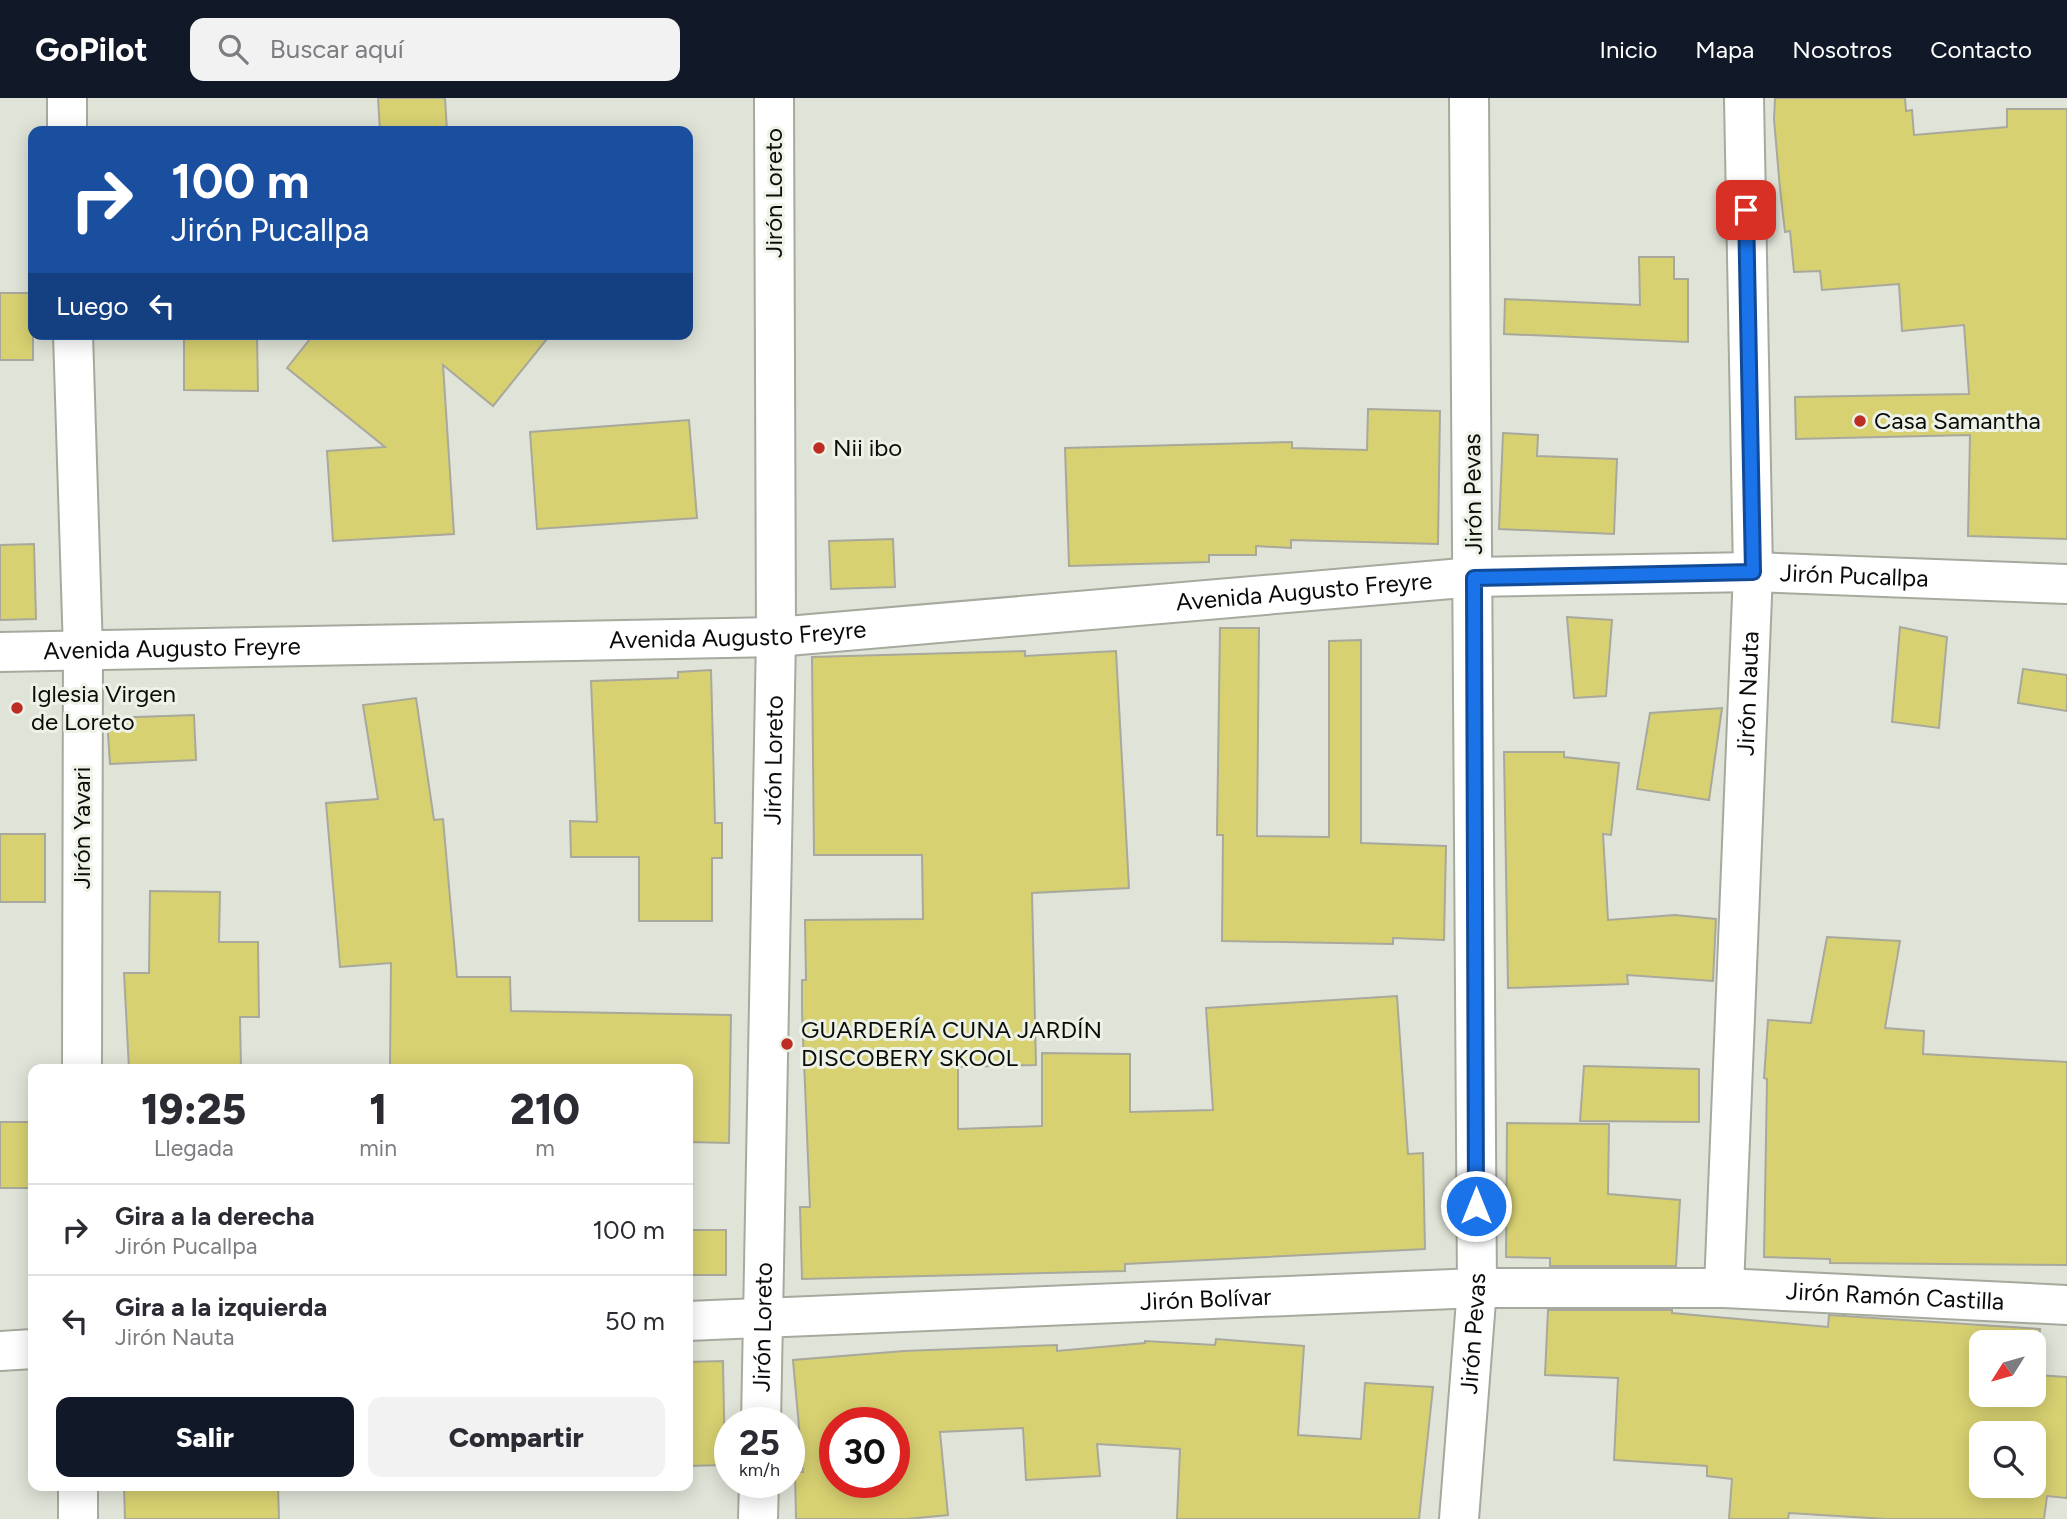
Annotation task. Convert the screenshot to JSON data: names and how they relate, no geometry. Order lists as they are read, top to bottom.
{
  "streets": {
    "street": [
      "Jirón Loreto",
      "Jirón Pevas",
      "Jirón Pucallpa",
      "Avenida Augusto Freyre",
      "Jirón Nauta",
      "Jirón Yavari",
      "Jirón Ramón Castilla",
      "Jirón Bolívar"
    ]
  },
  "crossings": [
    ["Jirón Loreto", "Avenida Augusto Freyre"],
    ["Jirón Loreto", "Jirón Bolívar"],
    ["Jirón Pevas", "Jirón Pucallpa"],
    ["Jirón Pevas", "Avenida Augusto Freyre"],
    ["Jirón Pevas", "Jirón Bolívar"],
    ["Jirón Pucallpa", "Avenida Augusto Freyre"],
    ["Jirón Pucallpa", "Jirón Nauta"],
    ["Avenida Augusto Freyre", "Jirón Yavari"],
    ["Jirón Nauta", "Jirón Ramón Castilla"],
    ["Jirón Nauta", "Jirón Bolívar"],
    ["Jirón Ramón Castilla", "Jirón Bolívar"]
  ],
  "places": [
    "Casa Samantha",
    "Nii ibo",
    "Iglesia Virgen de Loreto",
    "GUARDERÍA CUNA JARDÍN DISCOBERY SKOOL"
  ],
  "north": "bottom left",
  "page": {
    "header": "GoPilot",
    "search": "Buscar aquí",
    "nav": [
      "Inicio",
      "Mapa",
      "Nosotros",
      "Contacto"
    ],
    "turn": ["100 m", "Jirón Pucallpa"],
    "then": "Luego",
    "eta": [
      "19:25",
      "Llegada",
      "1",
      "min",
      "210",
      "m"
    ],
    "list": [
      {
        "name": "Gira a la derecha",
        "note": "Jirón Pucallpa",
        "value": "100 m"
      },
      {
        "name": "Gira a la izquierda",
        "note": "Jirón Nauta",
        "value": "50 m"
      }
    ],
    "buttons": ["Salir", "Compartir"],
    "speed": "25 km/h",
    "limit": "30"
  }
}
